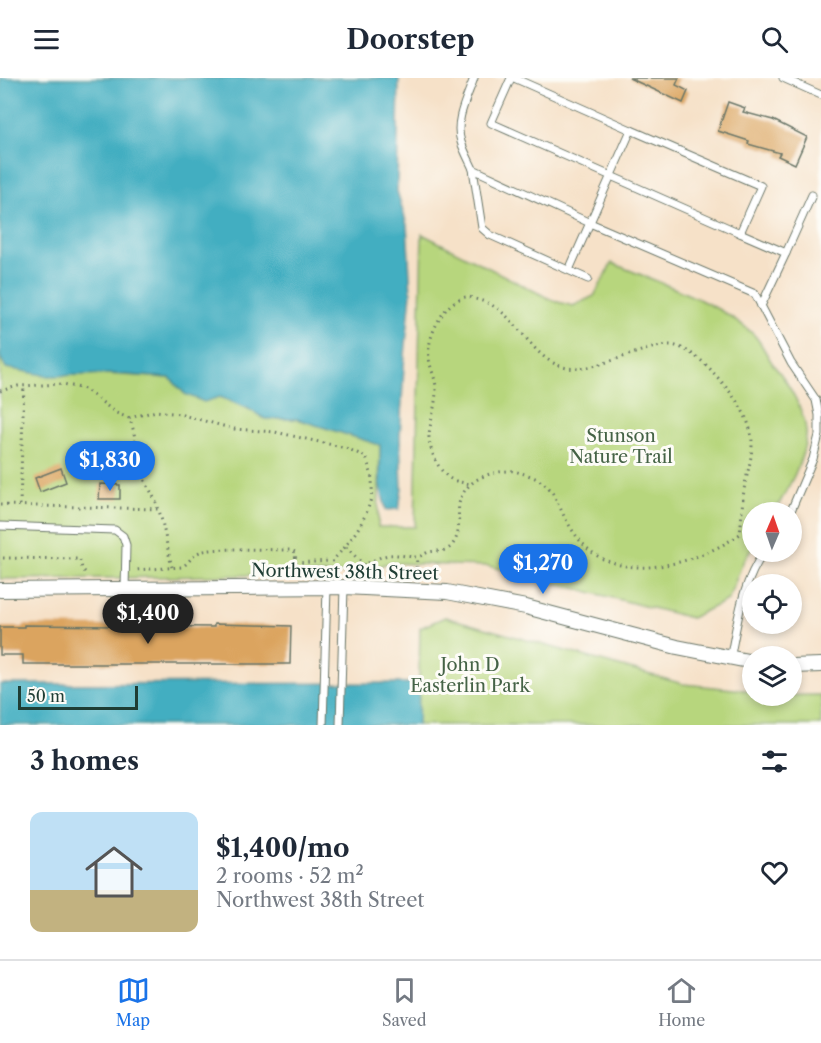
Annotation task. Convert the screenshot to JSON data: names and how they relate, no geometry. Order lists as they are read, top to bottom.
{
  "streets": {
    "street": ["Northwest 38th Street"]
  },
  "parks": ["Stunson Nature Trail", "John D Easterlin Park"],
  "scale_bar": "50 m",
  "north": "top",
  "page": {
    "header": "Doorstep",
    "price": ["$1,830", "$1,270", "$1,400"],
    "scale": "50 m",
    "heading": "3 homes",
    "list": [
      {
        "name": "$1,400/mo",
        "note": "2 rooms · 52 m² · Northwest 38th Street"
      }
    ],
    "tabs": ["Map", "Saved", "Home"]
  }
}
